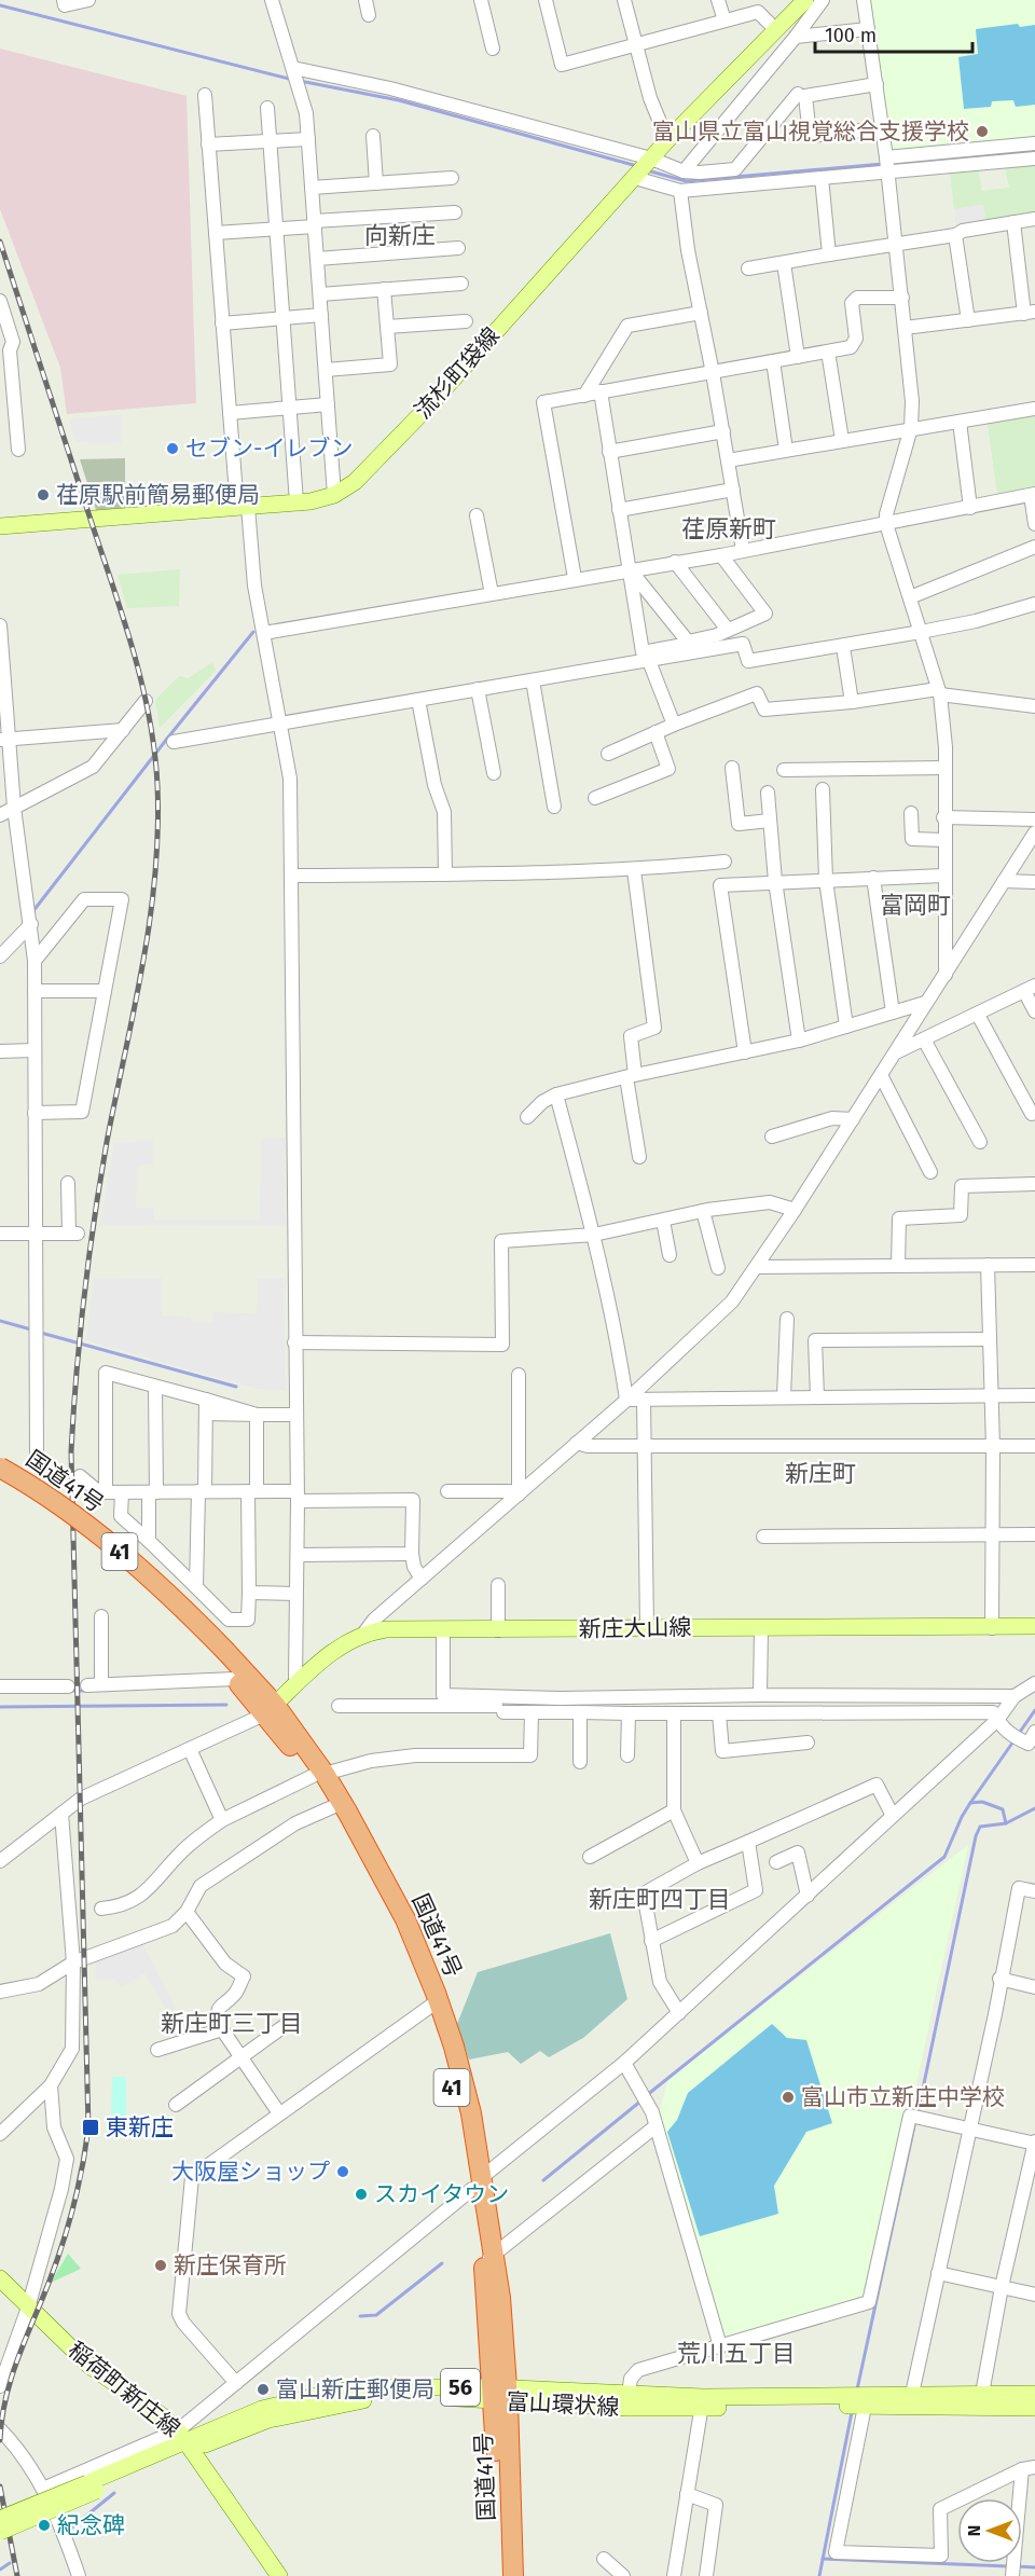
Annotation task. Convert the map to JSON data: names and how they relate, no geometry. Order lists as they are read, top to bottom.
{
  "streets": {
    "highway": ["国道41号", "41"],
    "main road": [
      "流杉町袋線",
      "新庄大山線",
      "56",
      "稲荷町新庄線",
      "富山環状線"
    ]
  },
  "crossings": [
    ["国道41号", "富山環状線"],
    ["稲荷町新庄線", "富山環状線"]
  ],
  "districts": [
    "向新庄",
    "荏原新町",
    "富岡町",
    "新庄町",
    "新庄町四丁目",
    "新庄町三丁目",
    "荒川五丁目"
  ],
  "places": {
    "other": [
      "富山県立富山視覚総合支援学校",
      "セブン-イレブン",
      "荏原駅前簡易郵便局",
      "富山市立新庄中学校",
      "大阪屋ショップ",
      "スカイタウン",
      "新庄保育所",
      "富山新庄郵便局",
      "紀念碑"
    ],
    "transit": ["東新庄"]
  },
  "scale_bar": "100 m",
  "north": "left"
}
